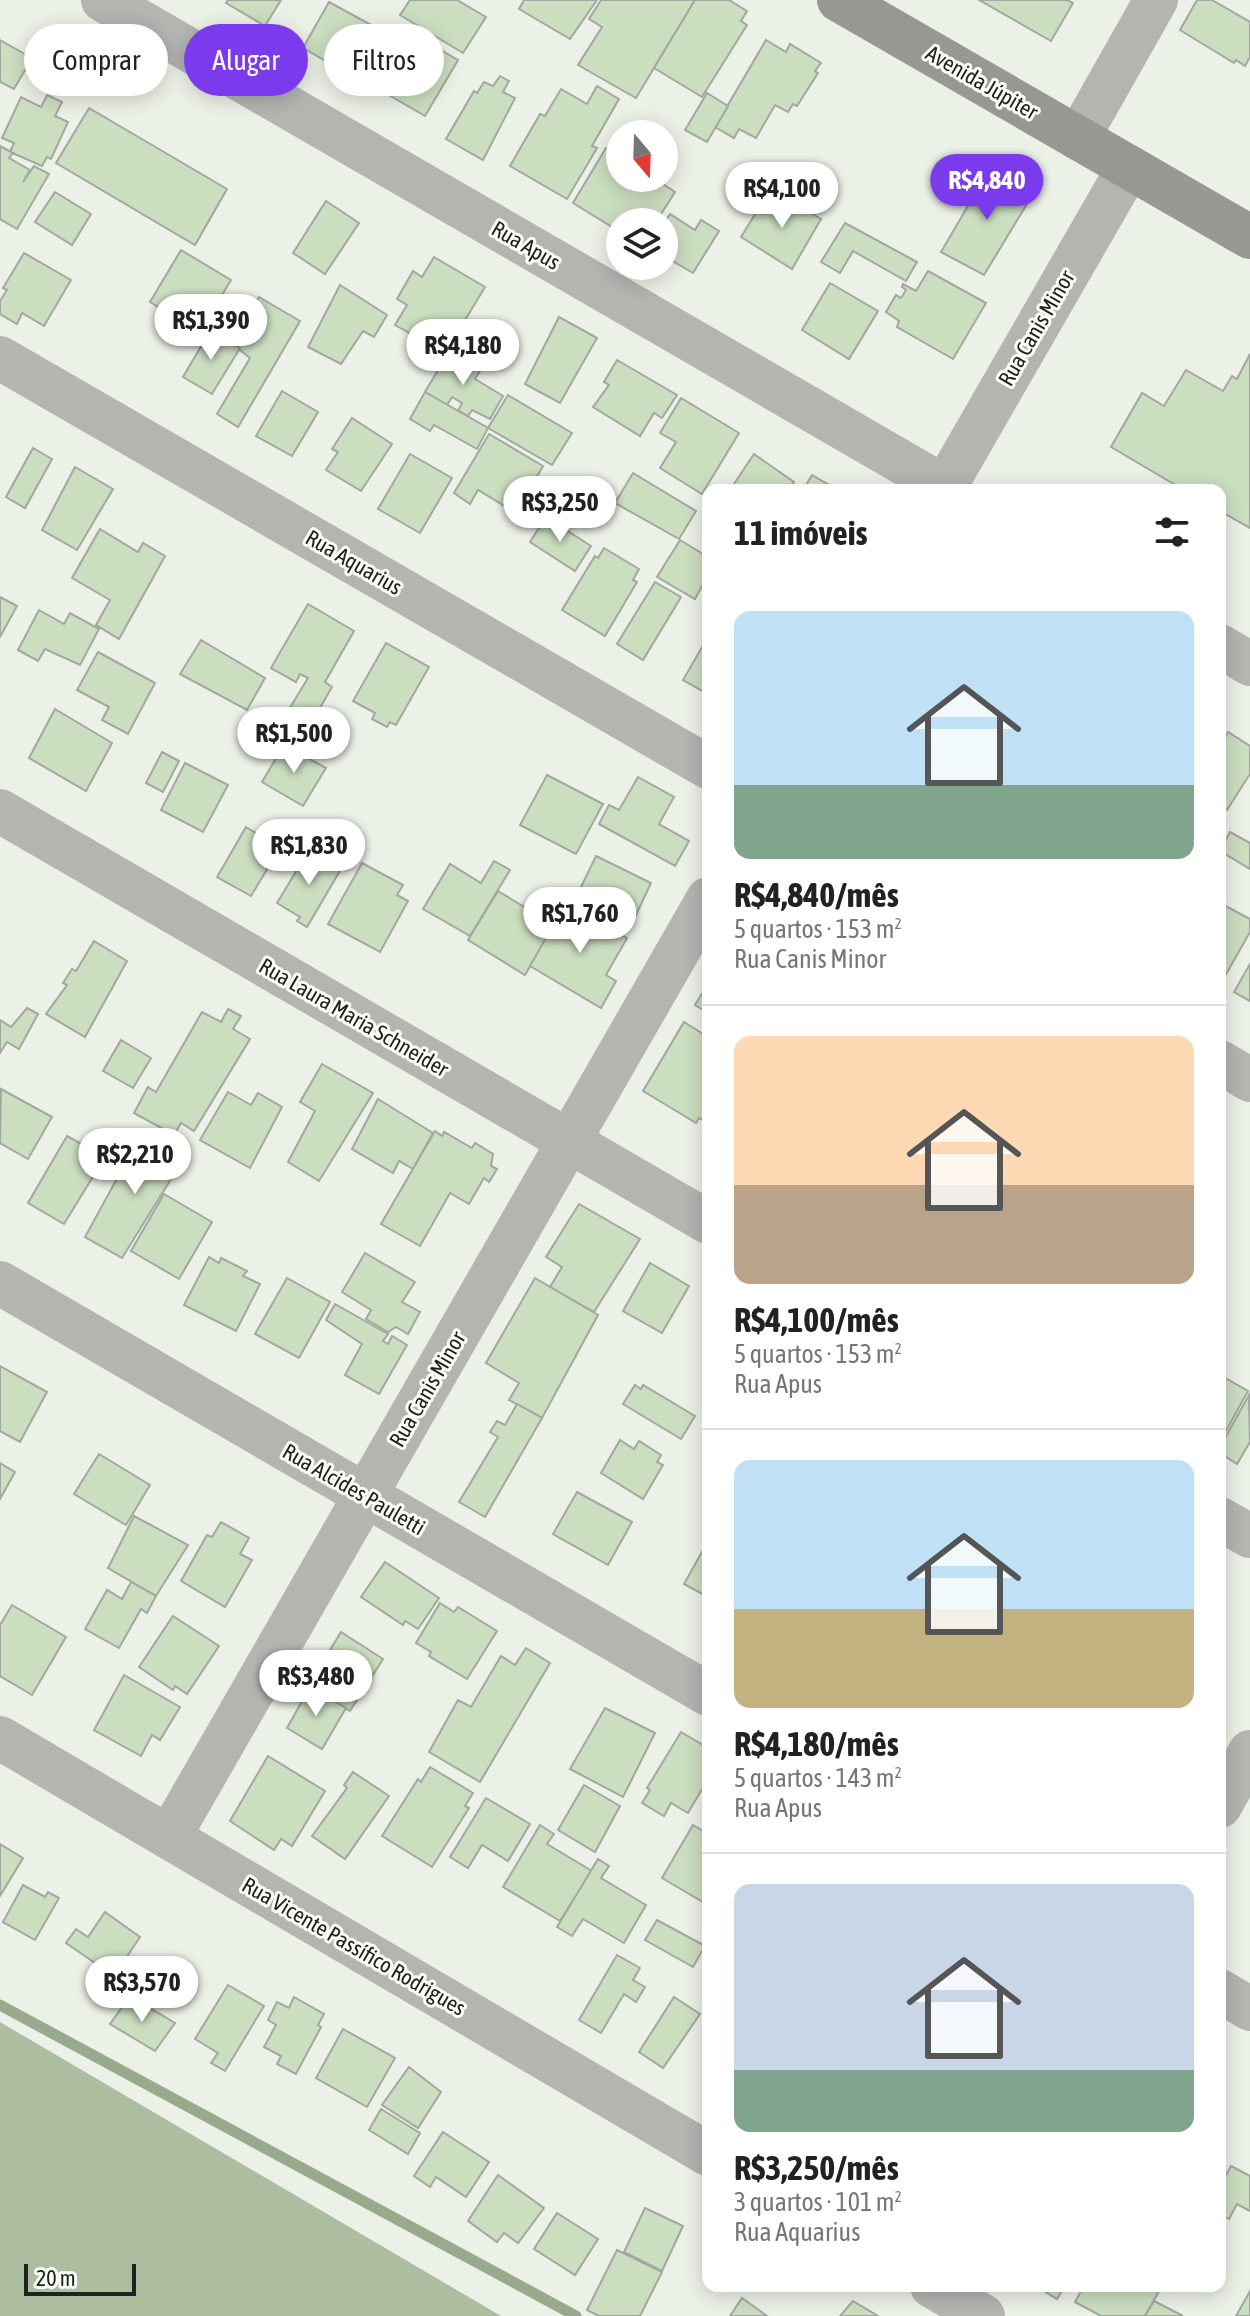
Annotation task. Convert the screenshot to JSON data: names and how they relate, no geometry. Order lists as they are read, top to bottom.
{
  "streets": {
    "main road": ["Avenida Júpiter"],
    "street": [
      "Rua Apus",
      "Rua Canis Minor",
      "Rua Aquarius",
      "Rua Laura Maria Schneider",
      "Rua Alcides Pauletti",
      "Rua Vicente Passífico Rodrigues"
    ]
  },
  "crossings": [
    ["Avenida Júpiter", "Rua Canis Minor"],
    ["Rua Canis Minor", "Rua Laura Maria Schneider"],
    ["Rua Canis Minor", "Rua Alcides Pauletti"],
    ["Rua Canis Minor", "Rua Vicente Passífico Rodrigues"]
  ],
  "scale_bar": "20 m",
  "north": "bottom",
  "page": {
    "chip": ["Comprar", "Alugar", "Filtros"],
    "price": [
      "R$4,840",
      "R$4,100",
      "R$1,390",
      "R$4,180",
      "R$3,250",
      "R$1,500",
      "R$1,830",
      "R$1,760",
      "R$2,210",
      "R$3,480",
      "R$3,570"
    ],
    "heading": "11 imóveis",
    "list": [
      {
        "name": "R$4,840/mês",
        "note": "5 quartos · 153 m² · Rua Canis Minor"
      },
      {
        "name": "R$4,100/mês",
        "note": "5 quartos · 153 m² · Rua Apus"
      },
      {
        "name": "R$4,180/mês",
        "note": "5 quartos · 143 m² · Rua Apus"
      },
      {
        "name": "R$3,250/mês",
        "note": "3 quartos · 101 m² · Rua Aquarius"
      }
    ],
    "scale": "20 m"
  }
}
